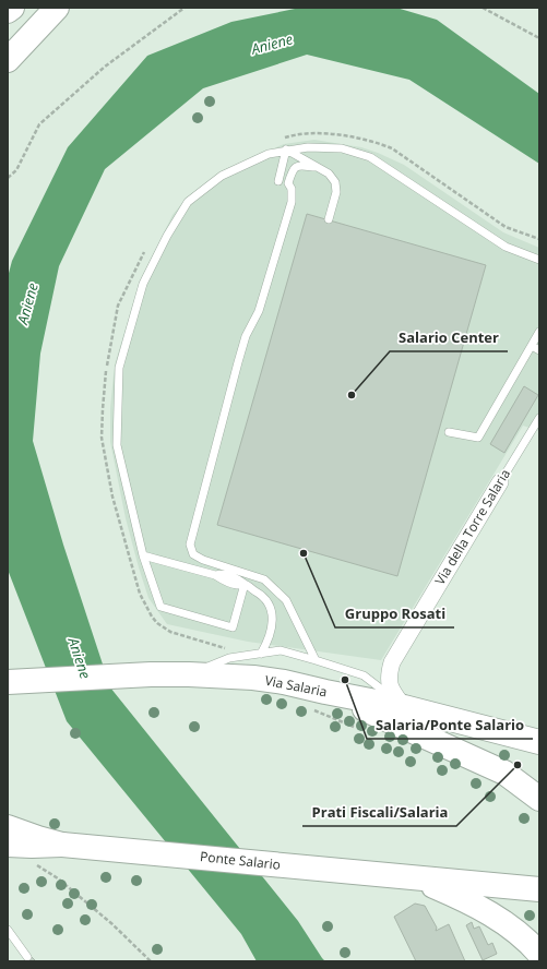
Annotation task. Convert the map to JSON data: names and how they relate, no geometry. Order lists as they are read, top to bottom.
{
  "streets": {
    "main road": ["Via Salaria", "Ponte Salario"],
    "street": ["Via della Torre Salaria"]
  },
  "crossings": [
    ["Via della Torre Salaria", "Via Salaria"]
  ],
  "water": ["Aniene"],
  "places": [
    "Salario Center",
    "Gruppo Rosati",
    "Salaria/Ponte Salario",
    "Prati Fiscali/Salaria"
  ]
}
